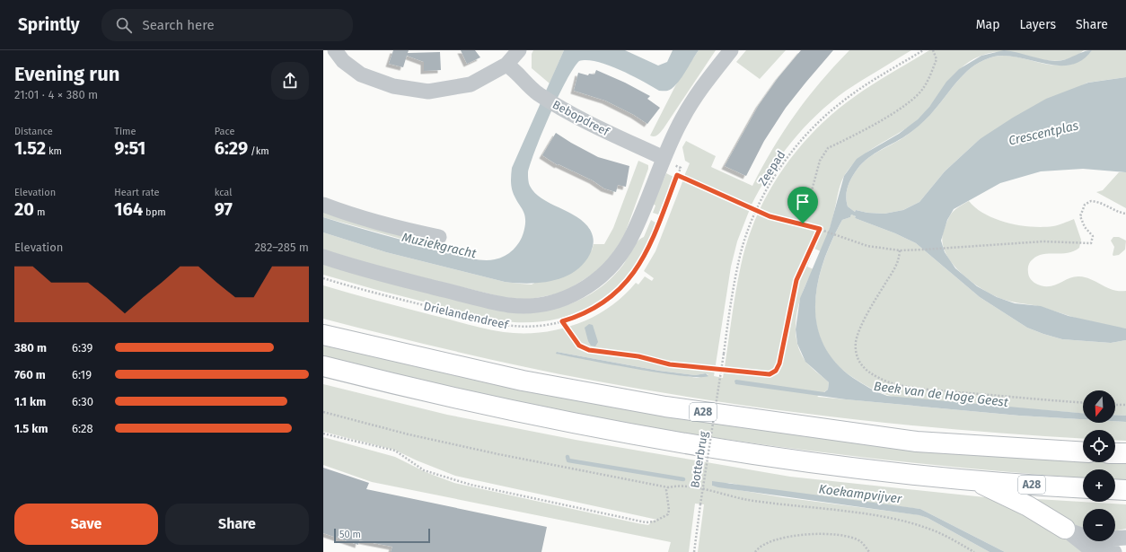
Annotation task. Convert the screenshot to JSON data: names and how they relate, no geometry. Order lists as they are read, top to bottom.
{
  "streets": {
    "highway": ["A28"],
    "street": ["Bebopdreef", "Drielandendreef"],
    "path": ["Zeepad", "Botterbrug"]
  },
  "crossings": [
    ["Bebopdreef", "Drielandendreef"],
    ["Zeepad", "Botterbrug"]
  ],
  "water": [
    "Crescentplas",
    "Muziekgracht",
    "Beek van de Hoge Geest",
    "Koekampvijver"
  ],
  "scale_bar": "50 m",
  "north": "bottom",
  "page": {
    "header": "Sprintly",
    "search": "Search here",
    "nav": ["Map", "Layers", "Share"],
    "heading": ["Evening run", "21:01 · 4 × 380 m"],
    "stats": [
      ["Distance", "1.52 km"],
      ["Time", "9:51"],
      ["Pace", "6:29 /km"],
      ["Elevation", "20 m"],
      ["Heart rate", "164 bpm"],
      ["kcal", "97"]
    ],
    "chart": ["Elevation", "282–285 m"],
    "list": [
      {
        "name": "380 m",
        "note": "6:39"
      },
      {
        "name": "760 m",
        "note": "6:19"
      },
      {
        "name": "1.1 km",
        "note": "6:30"
      },
      {
        "name": "1.5 km",
        "note": "6:28"
      }
    ],
    "map_buttons": ["+", "−"],
    "buttons": ["Save", "Share"],
    "scale": "50 m"
  }
}
